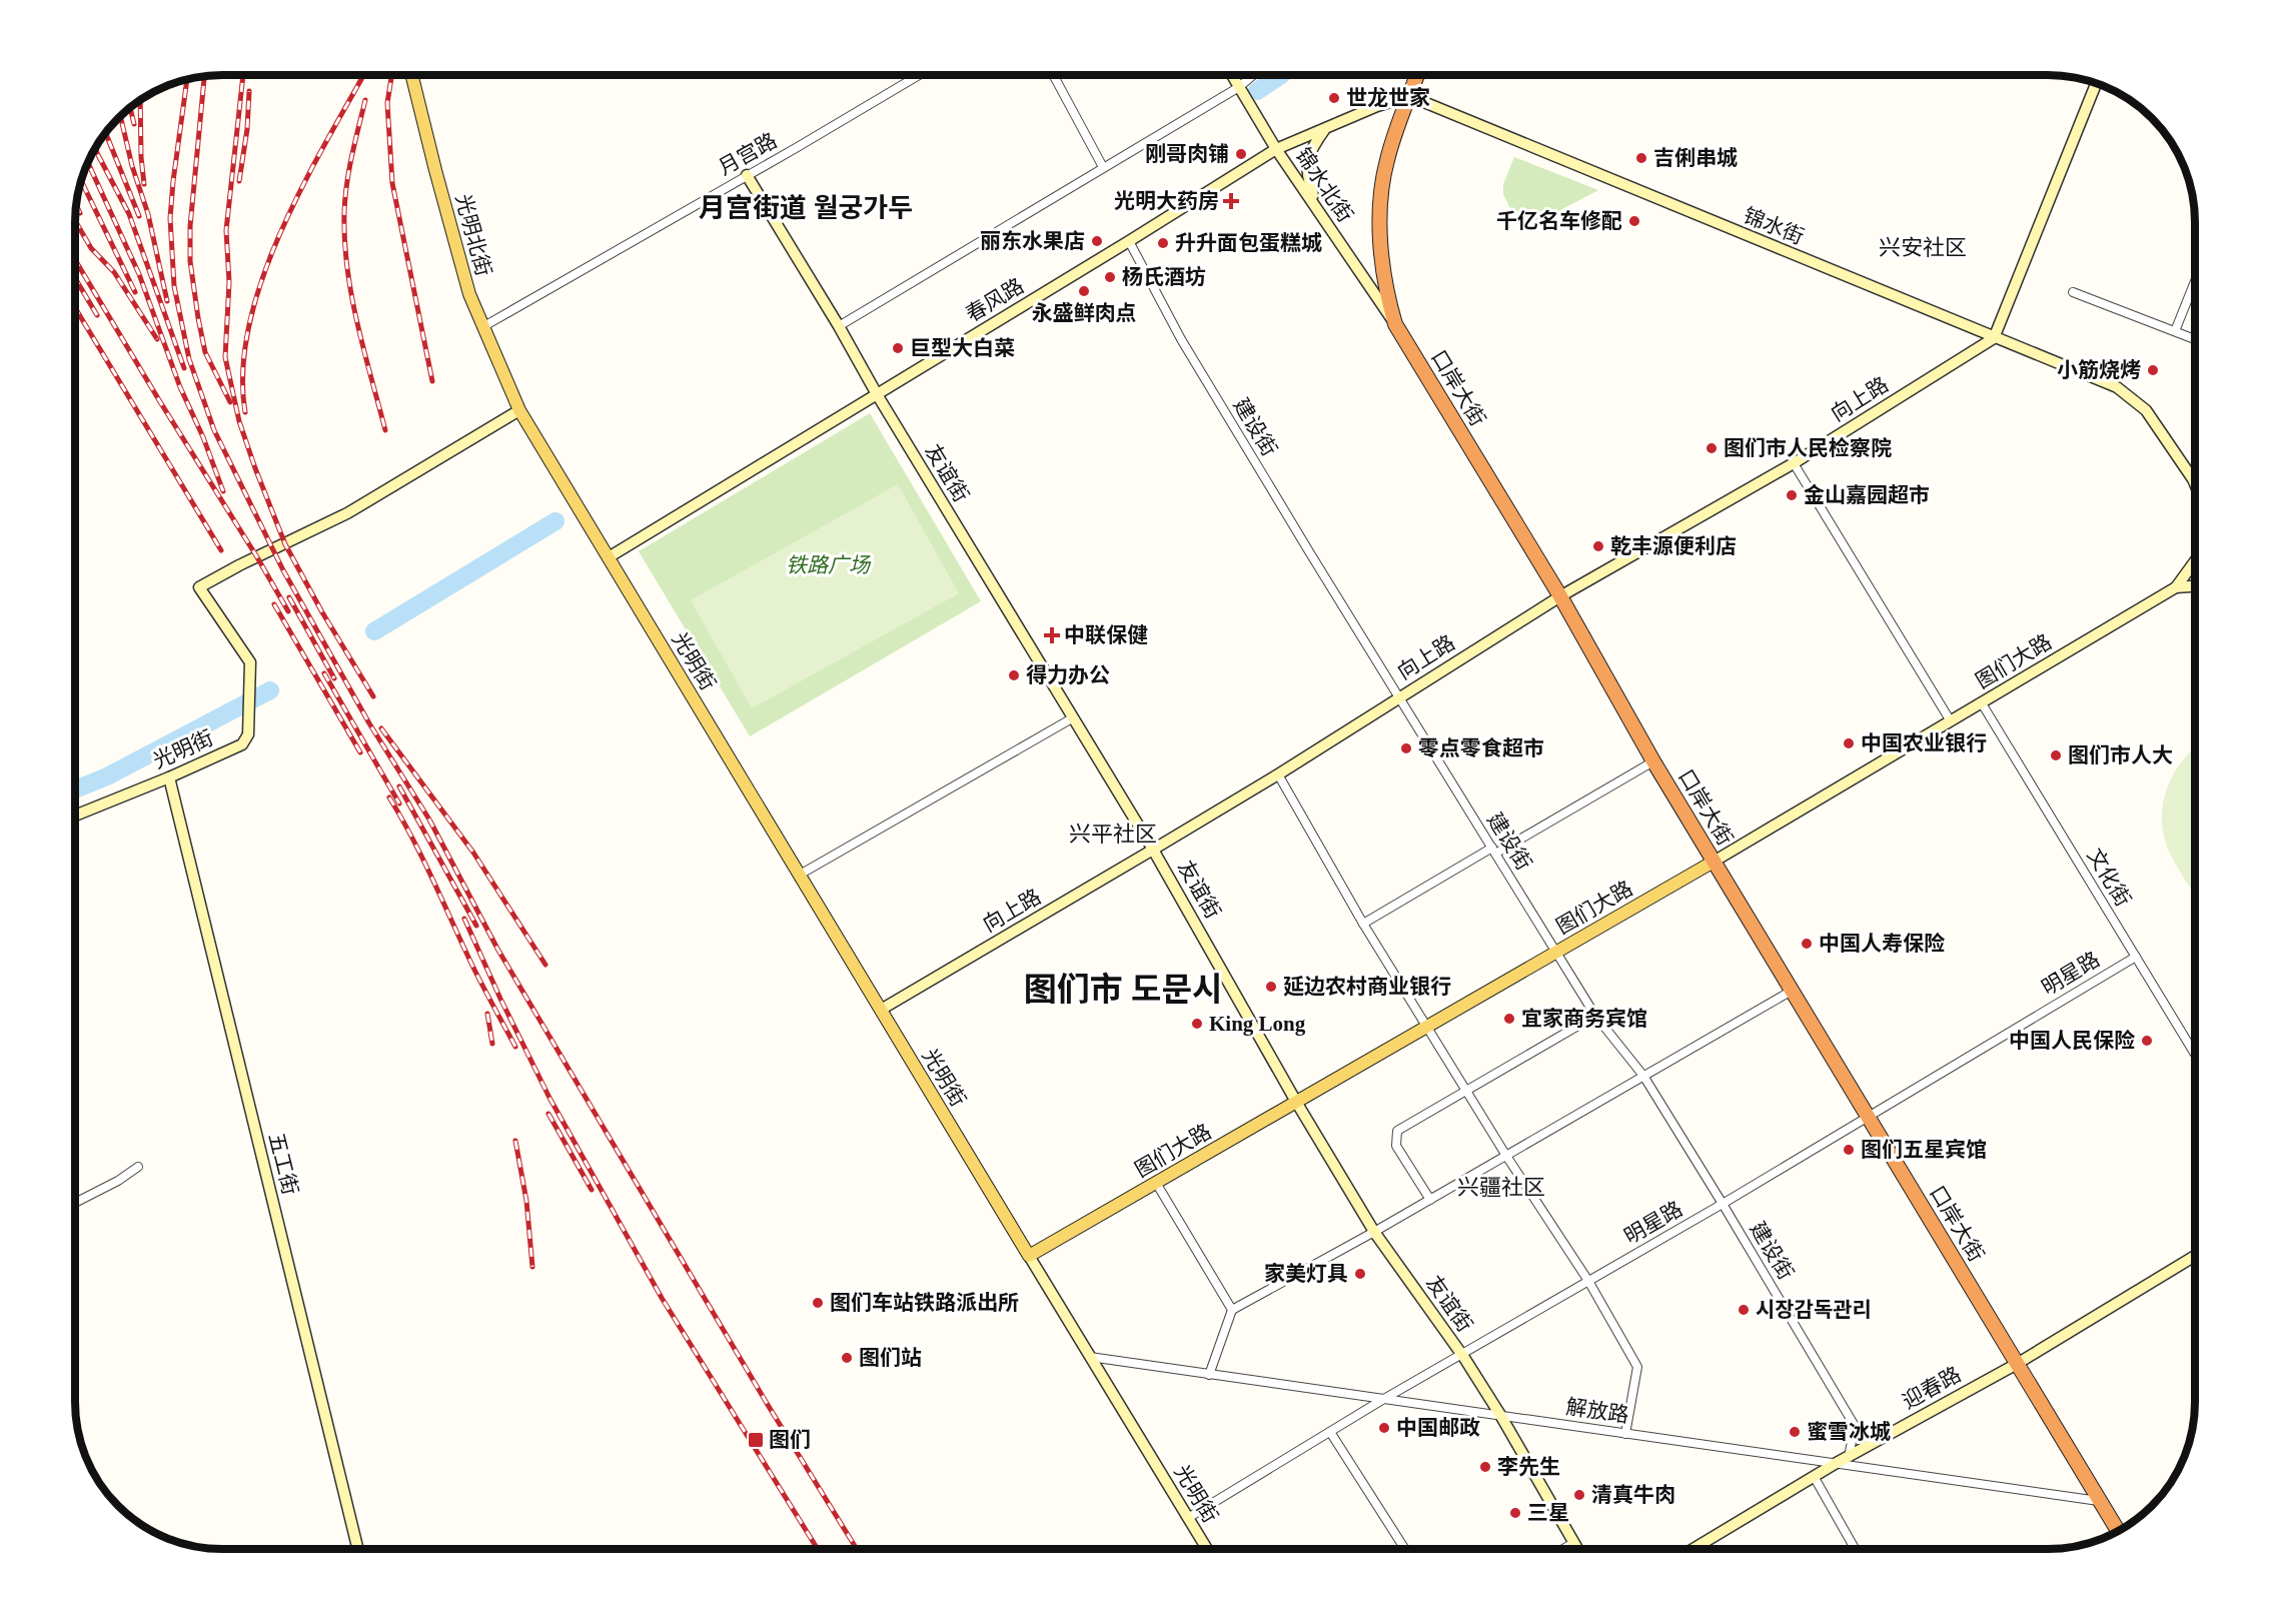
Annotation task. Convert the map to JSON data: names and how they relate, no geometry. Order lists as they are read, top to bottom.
{
  "streets": {
    "highway": ["口岸大街"],
    "main road": ["光明北街", "光明街", "图们大路"],
    "street": [
      "月宫路",
      "锦水北街",
      "锦水街",
      "春风路",
      "向上路",
      "建设街",
      "友谊街",
      "文化街",
      "明星路",
      "五工街",
      "迎春路",
      "解放路"
    ]
  },
  "crossings": [
    ["月宫路", "光明北街"],
    ["月宫路", "友谊街"],
    ["锦水北街", "春风路"],
    ["锦水北街", "口岸大街"],
    ["锦水街", "口岸大街"],
    ["锦水街", "向上路"],
    ["光明北街", "光明街"],
    ["春风路", "建设街"],
    ["春风路", "友谊街"],
    ["春风路", "光明街"],
    ["口岸大街", "向上路"],
    ["口岸大街", "图们大路"],
    ["口岸大街", "明星路"],
    ["口岸大街", "迎春路"],
    ["口岸大街", "解放路"],
    ["向上路", "建设街"],
    ["向上路", "友谊街"],
    ["向上路", "光明街"],
    ["建设街", "图们大路"],
    ["建设街", "明星路"],
    ["建设街", "迎春路"],
    ["友谊街", "图们大路"],
    ["友谊街", "明星路"],
    ["友谊街", "解放路"],
    ["光明街", "图们大路"],
    ["光明街", "明星路"],
    ["光明街", "五工街"],
    ["光明街", "解放路"],
    ["图们大路", "文化街"],
    ["文化街", "明星路"],
    ["明星路", "解放路"],
    ["迎春路", "解放路"]
  ],
  "districts": [
    "月宫街道 월궁가두",
    "兴安社区",
    "兴平社区",
    "图们市 도문시",
    "兴疆社区"
  ],
  "parks": ["铁路广场"],
  "places": {
    "other": [
      "世龙世家",
      "刚哥肉铺",
      "吉俐串城",
      "千亿名车修配",
      "丽东水果店",
      "升升面包蛋糕城",
      "杨氏酒坊",
      "永盛鲜肉点",
      "巨型大白菜",
      "小筋烧烤",
      "图们市人民检察院",
      "金山嘉园超市",
      "乾丰源便利店",
      "得力办公",
      "中国农业银行",
      "零点零食超市",
      "图们市人大",
      "中国人寿保险",
      "延边农村商业银行",
      "宜家商务宾馆",
      "King Long",
      "中国人民保险",
      "图们五星宾馆",
      "家美灯具",
      "图们车站铁路派出所",
      "시장감독관리",
      "图们站",
      "中国邮政",
      "蜜雪冰城",
      "李先生",
      "清真牛肉",
      "三星"
    ],
    "health": ["光明大药房", "中联保健"],
    "transit": ["图们"]
  }
}
